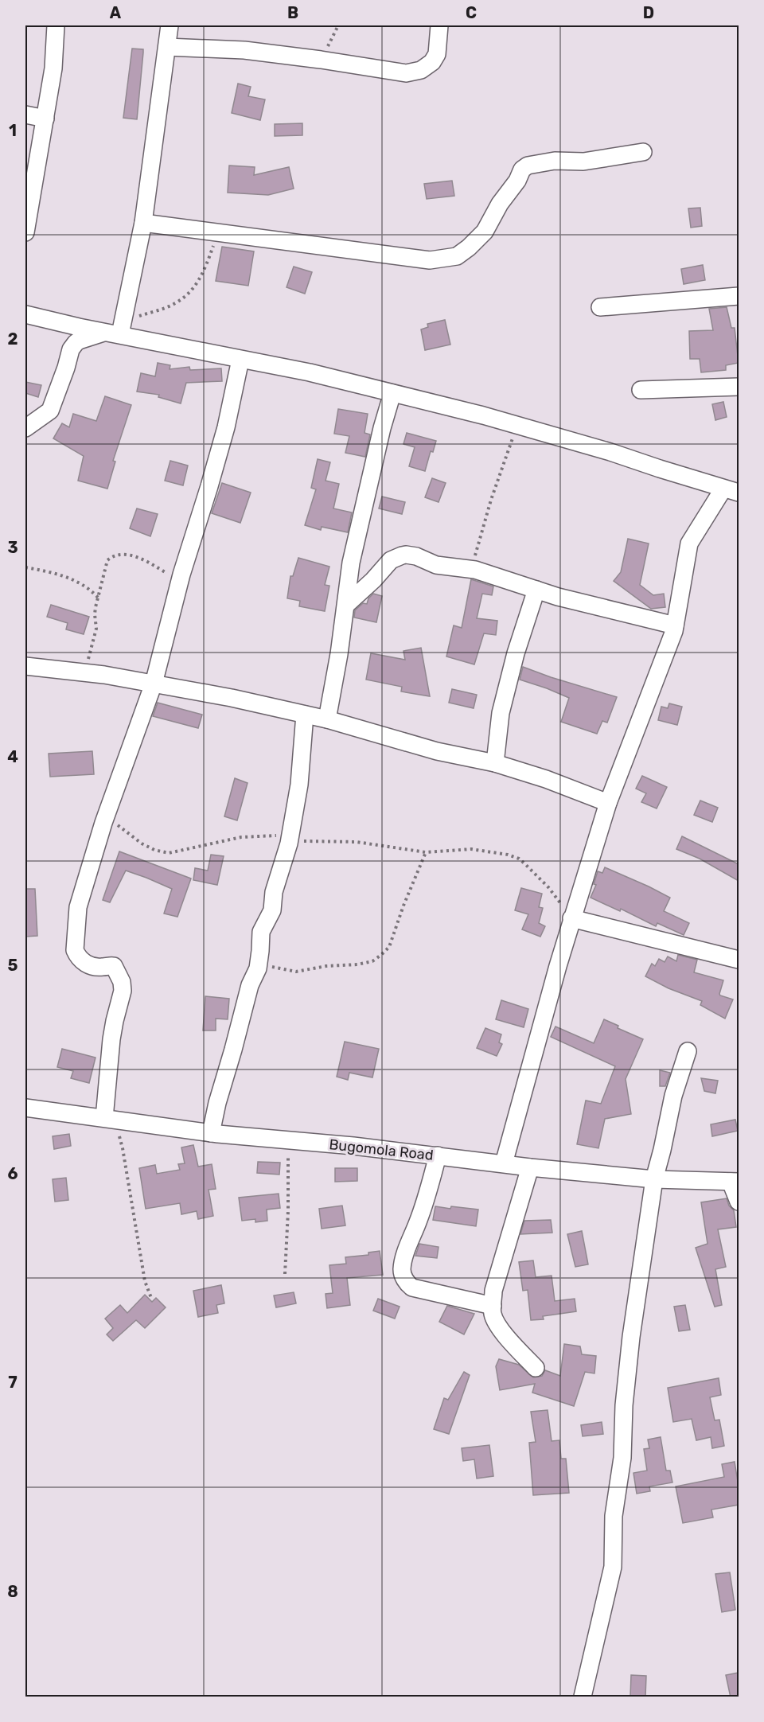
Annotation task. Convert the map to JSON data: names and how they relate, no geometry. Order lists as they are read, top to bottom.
{
  "streets": {
    "street": ["Bugomola Road"]
  },
  "grid": {
    "columns": [
      "A",
      "B",
      "C",
      "D"
    ],
    "rows": [
      "1",
      "2",
      "3",
      "4",
      "5",
      "6",
      "7",
      "8"
    ]
  }
}
